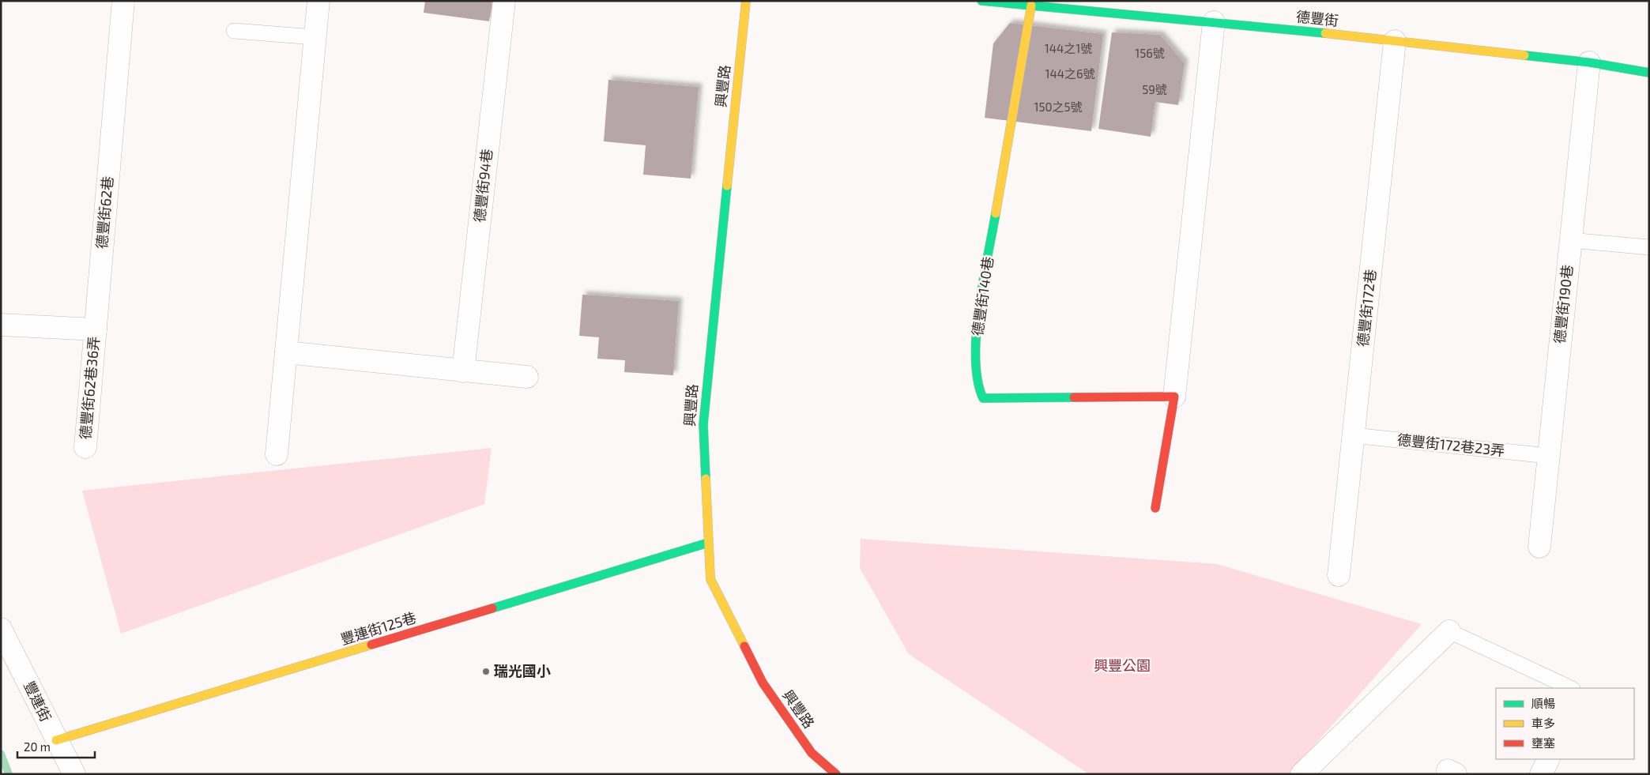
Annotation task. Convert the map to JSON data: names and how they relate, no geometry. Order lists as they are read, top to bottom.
{
  "streets": {
    "street": [
      "德豐街",
      "興豐路",
      "德豐街94巷",
      "德豐街62巷",
      "德豐街140巷",
      "德豐街190巷",
      "德豐街172巷",
      "德豐街62巷36弄",
      "豐連街125巷",
      "豐連街"
    ],
    "lane": ["德豐街172巷23弄"]
  },
  "crossings": [
    ["德豐街", "德豐街140巷"],
    ["德豐街", "德豐街190巷"],
    ["德豐街", "德豐街172巷"],
    ["興豐路", "豐連街125巷"],
    ["德豐街62巷", "德豐街62巷36弄"],
    ["德豐街190巷", "德豐街172巷23弄"],
    ["德豐街172巷", "德豐街172巷23弄"],
    ["豐連街125巷", "豐連街"]
  ],
  "parks": ["興豐公園"],
  "places": ["瑞光國小"],
  "house_numbers": [
    "144之1號",
    "156號",
    "144之6號",
    "59號",
    "150之5號"
  ],
  "legend": ["順暢", "車多", "壅塞"],
  "scale_bar": "20 m"
}
